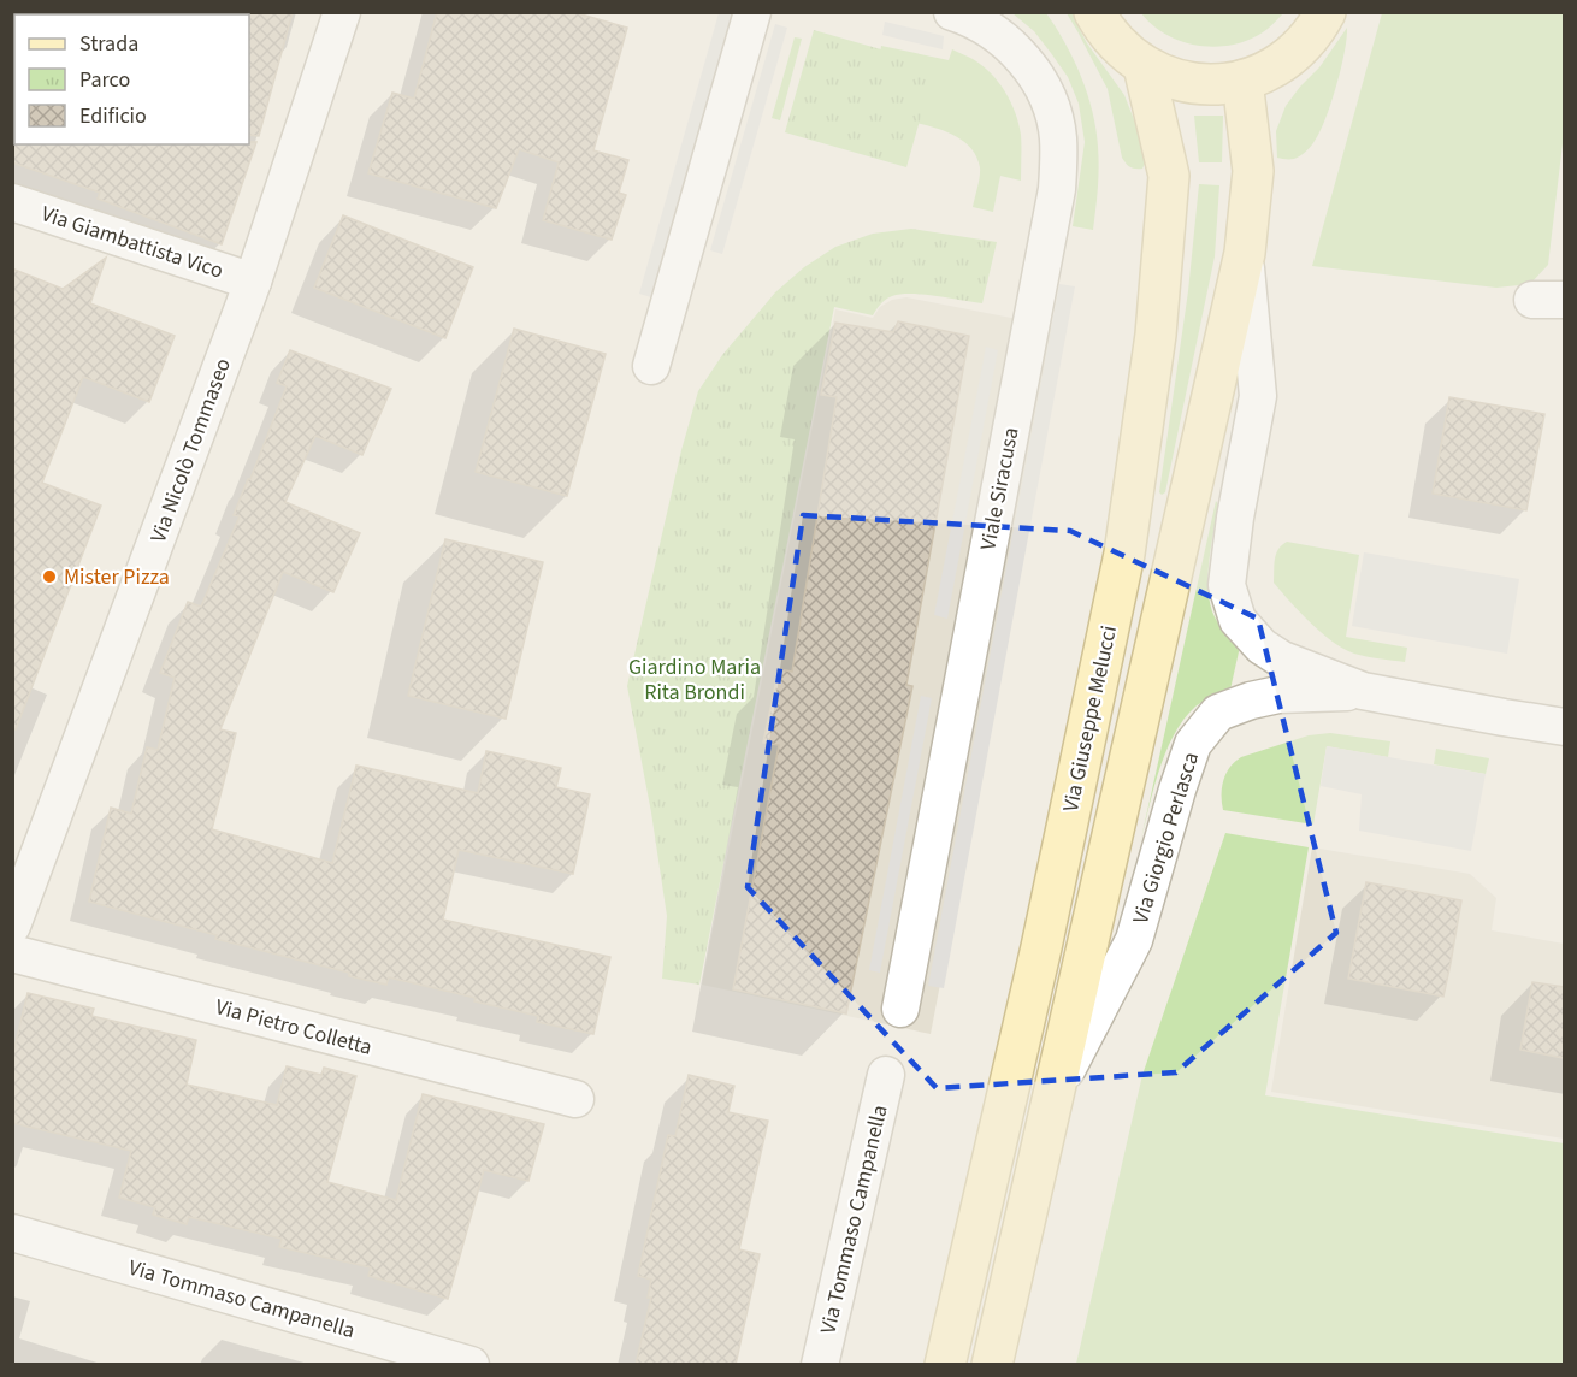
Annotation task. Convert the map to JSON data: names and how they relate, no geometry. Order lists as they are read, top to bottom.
{
  "streets": {
    "main road": ["Via Giuseppe Melucci"],
    "street": [
      "Via Giambattista Vico",
      "Via Nicolò Tommaseo",
      "Viale Siracusa",
      "Via Giorgio Perlasca",
      "Via Pietro Colletta",
      "Via Tommaso Campanella"
    ]
  },
  "crossings": [
    ["Via Giambattista Vico", "Via Nicolò Tommaseo"]
  ],
  "parks": ["Giardino Maria Rita Brondi"],
  "places": ["Mister Pizza"],
  "legend": ["Strada", "Parco", "Edificio"]
}
